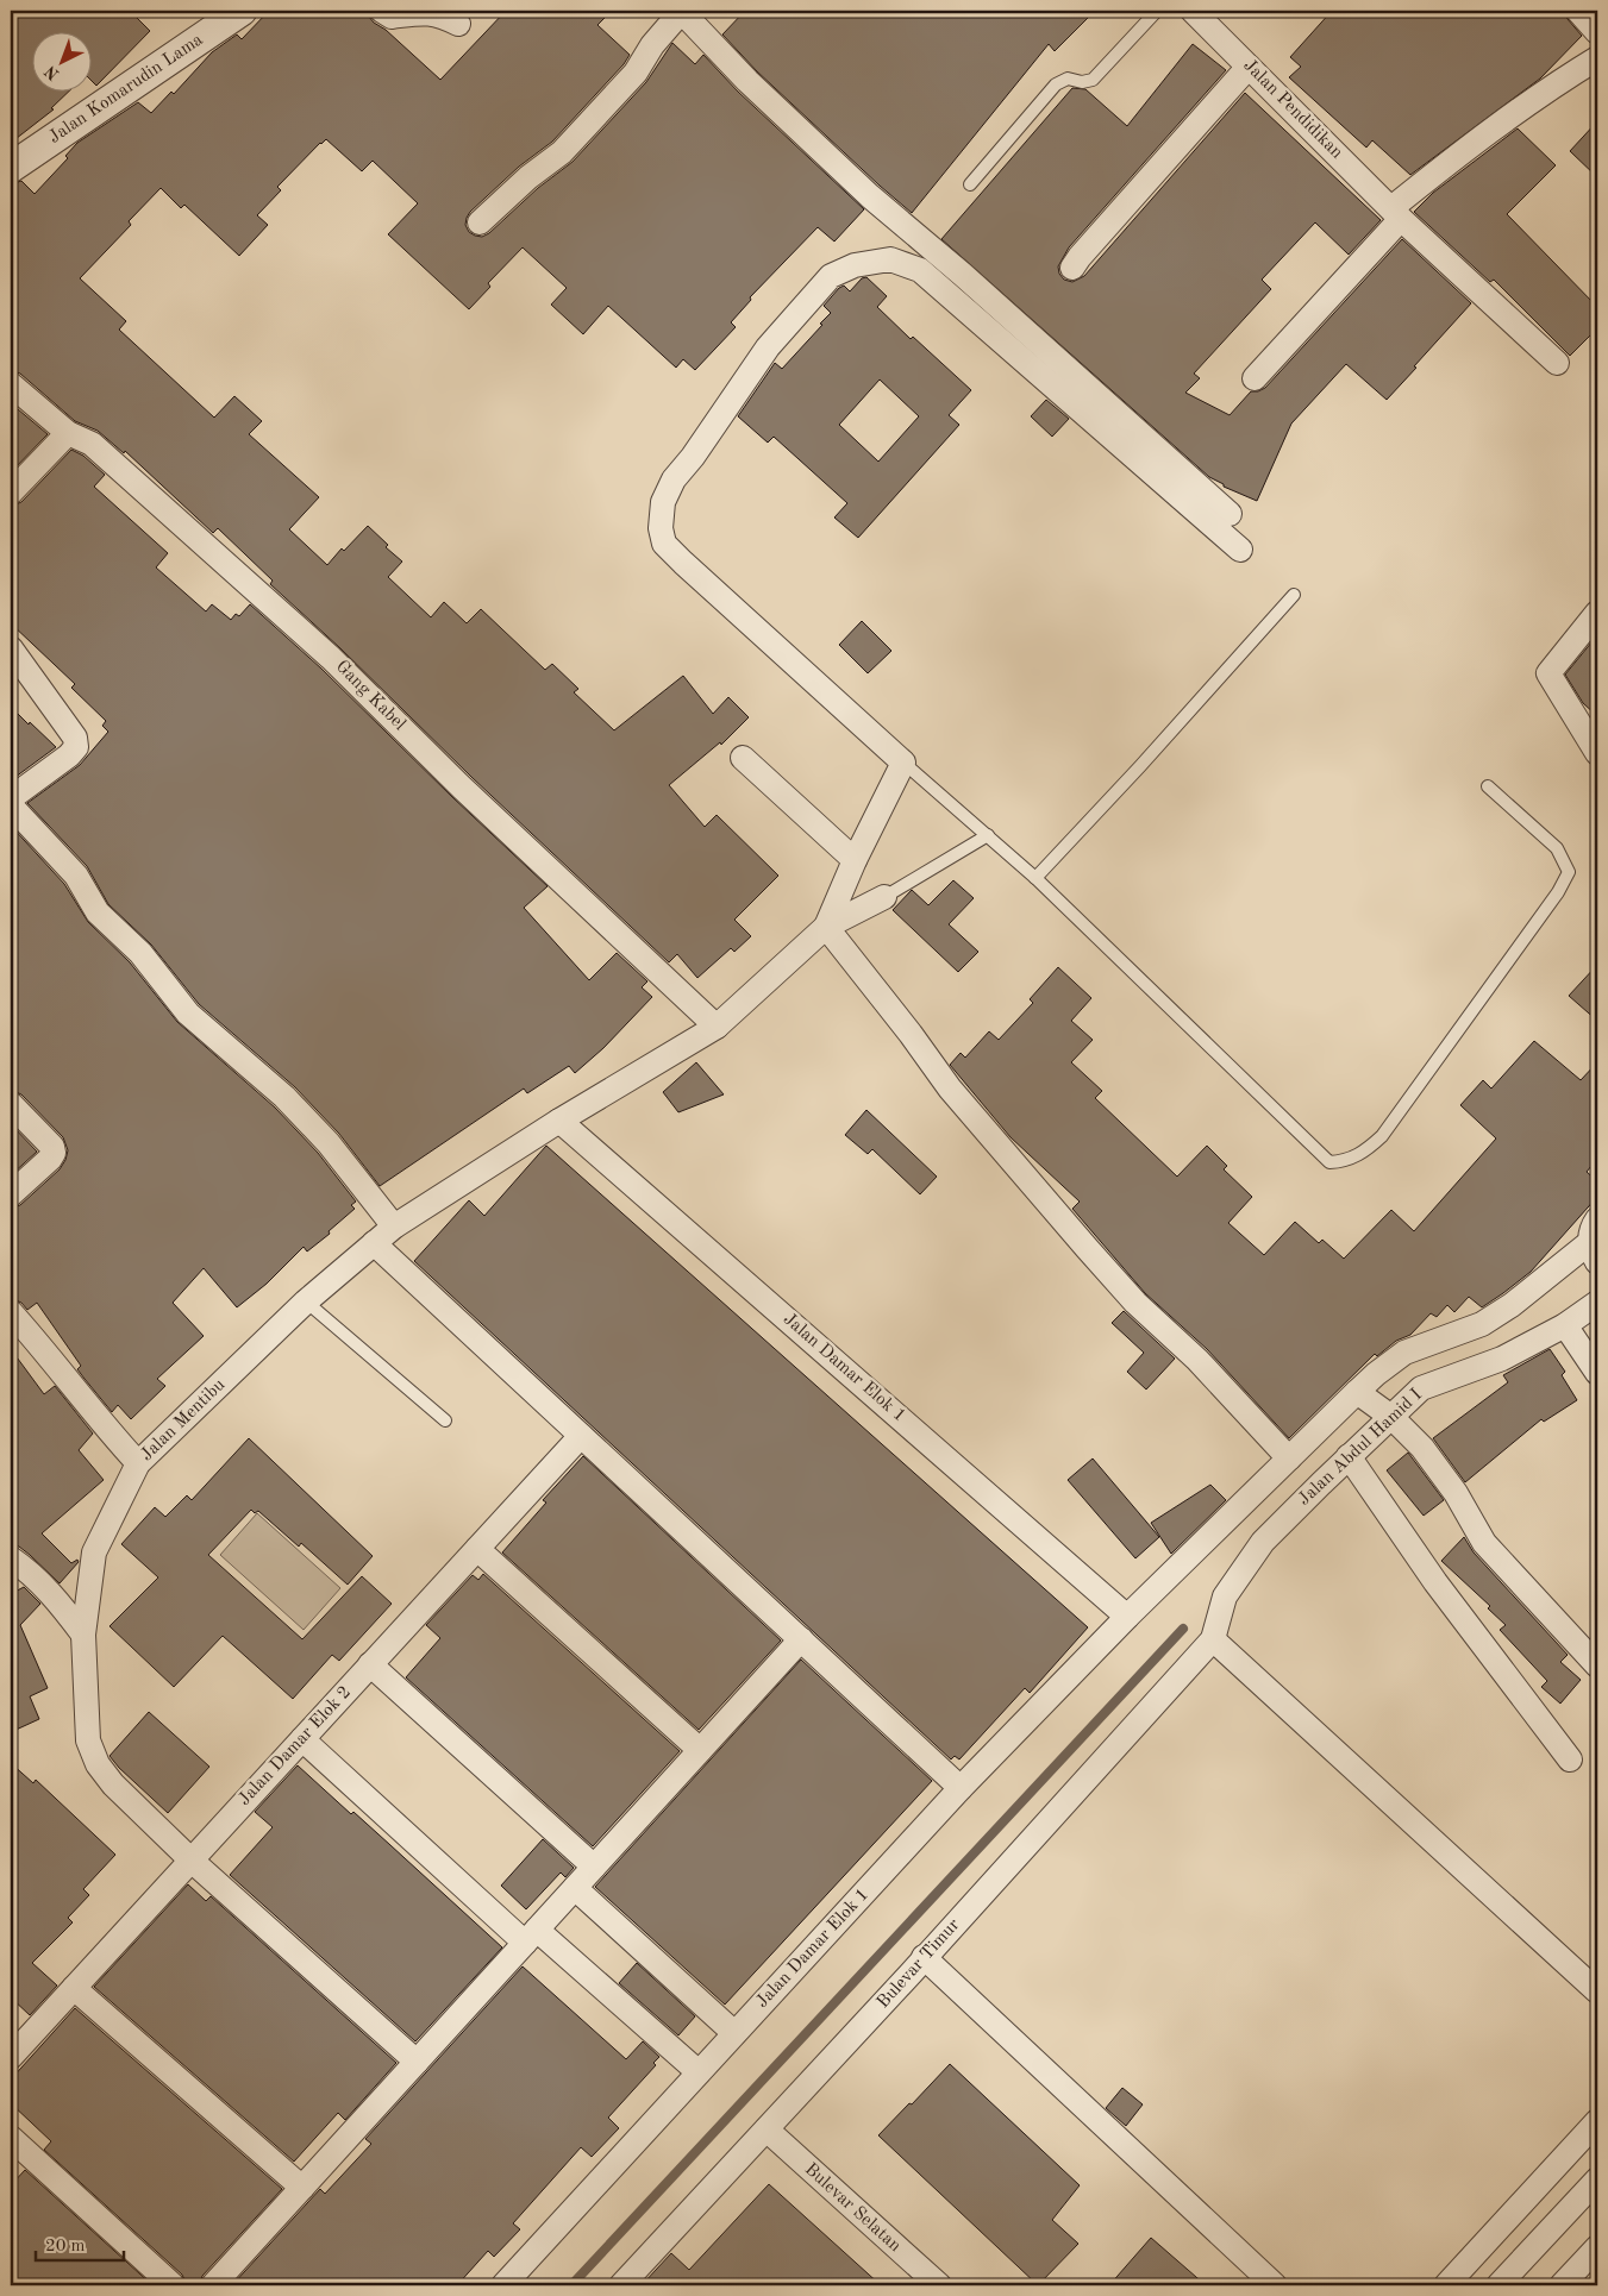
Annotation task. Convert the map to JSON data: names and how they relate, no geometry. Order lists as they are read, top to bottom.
{
  "streets": {
    "street": [
      "Jalan Komarudin Lama",
      "Jalan Pendidikan",
      "Gang Kabel",
      "Jalan Damar Elok 1",
      "Jalan Mentibu",
      "Jalan Abdul Hamid I",
      "Jalan Damar Elok 2",
      "Bulevar Timur",
      "Bulevar Selatan"
    ]
  },
  "crossings": [
    ["Jalan Mentibu", "Jalan Damar Elok 2"],
    ["Jalan Abdul Hamid I", "Bulevar Timur"],
    ["Bulevar Timur", "Bulevar Selatan"]
  ],
  "scale_bar": "20 m",
  "north": "bottom left"
}
